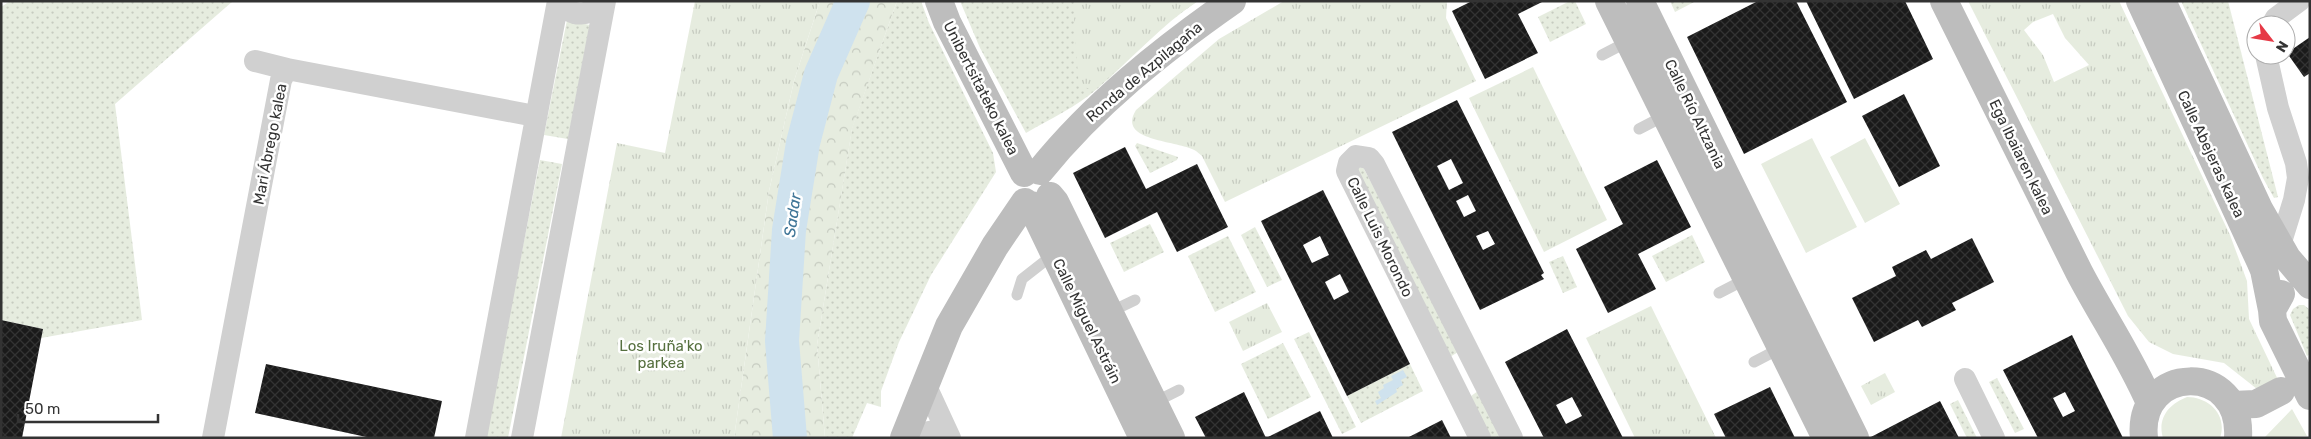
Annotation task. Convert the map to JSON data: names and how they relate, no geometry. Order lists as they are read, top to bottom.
{
  "streets": {
    "street": [
      "Ronda de Azpilagaña",
      "Unibertsitateko kalea",
      "Calle Río Altzania",
      "Mari Ábrego kalea",
      "Calle Abejeras kalea",
      "Ega Ibaiaren kalea",
      "Calle Luis Morondo",
      "Calle Miguel Astráin"
    ]
  },
  "crossings": [
    ["Ronda de Azpilagaña", "Unibertsitateko kalea"],
    ["Ronda de Azpilagaña", "Calle Miguel Astráin"],
    ["Unibertsitateko kalea", "Calle Miguel Astráin"]
  ],
  "water": ["Sadar"],
  "parks": ["Los Iruña'ko parkea"],
  "scale_bar": "50 m",
  "north": "bottom right"
}
